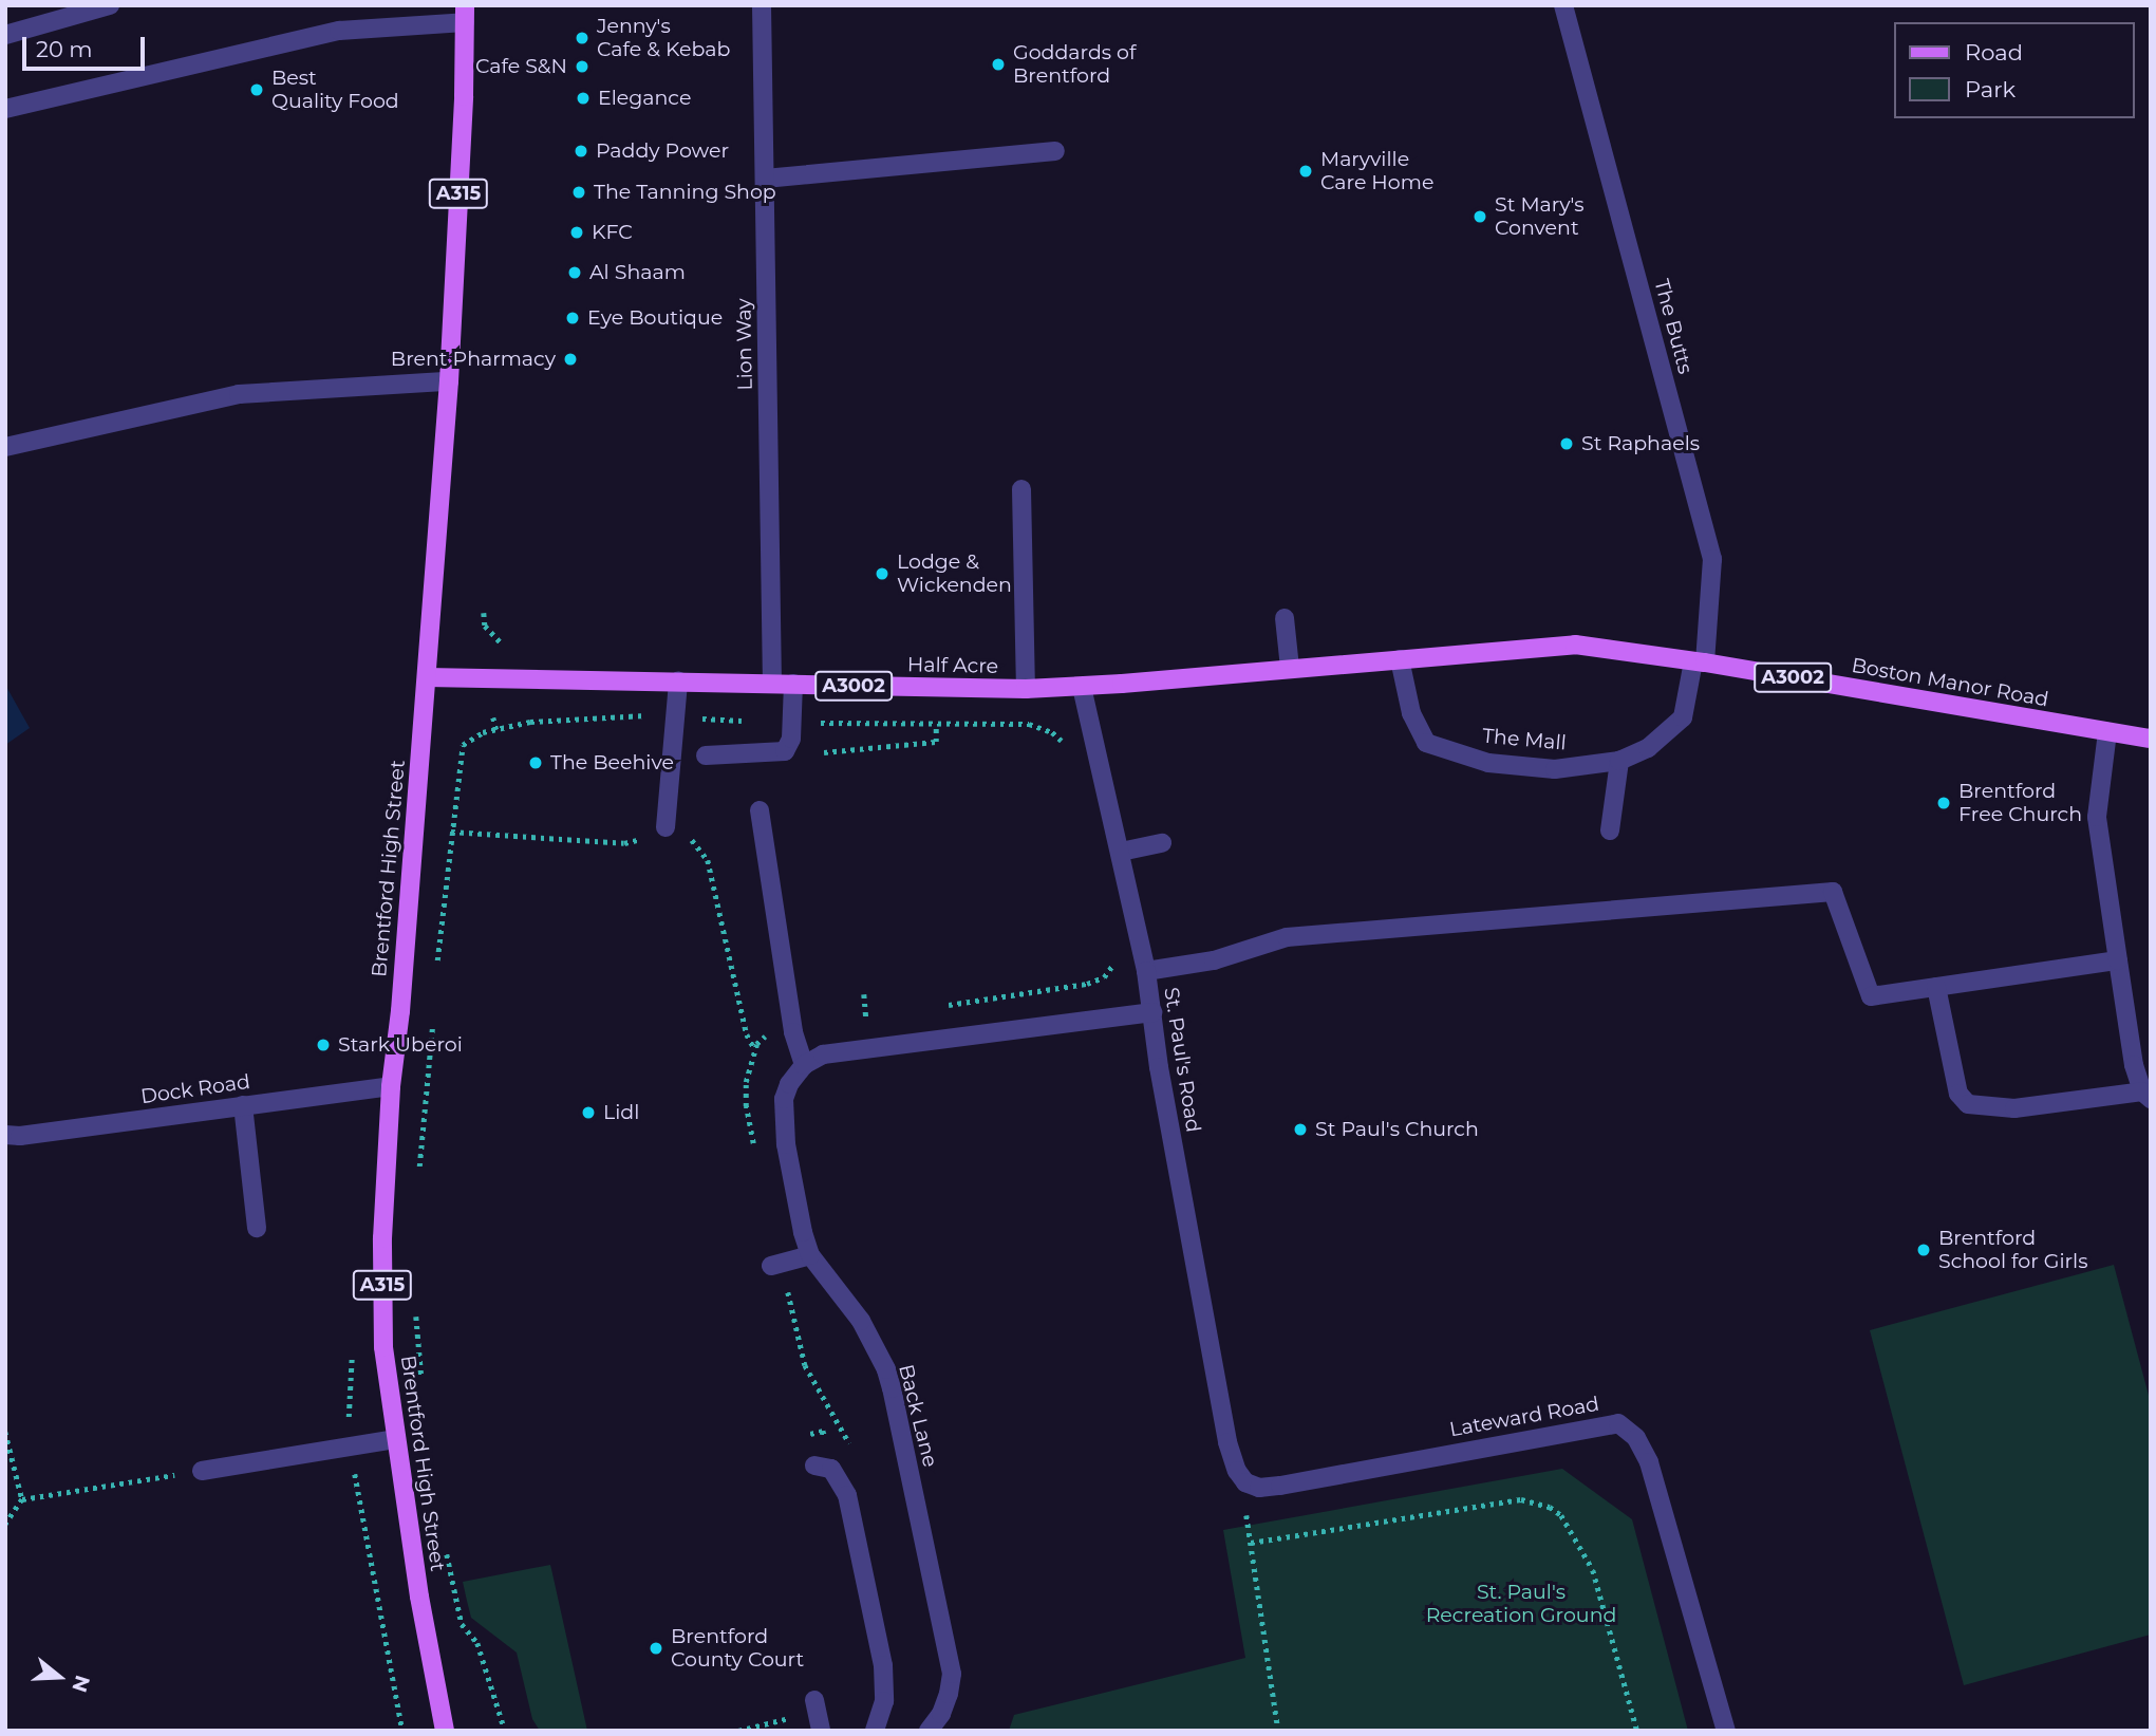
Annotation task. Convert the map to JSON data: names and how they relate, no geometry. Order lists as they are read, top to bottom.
{
  "streets": {
    "main road": [
      "A315",
      "Half Acre",
      "A3002",
      "Boston Manor Road",
      "Brentford High Street"
    ],
    "street": [
      "The Butts",
      "Lion Way",
      "The Mall",
      "St. Paul's Road",
      "Dock Road",
      "Back Lane",
      "Lateward Road"
    ]
  },
  "crossings": [
    ["The Butts", "Boston Manor Road"],
    ["The Butts", "The Mall"],
    ["Lion Way", "Half Acre"],
    ["Half Acre", "Boston Manor Road"],
    ["Half Acre", "The Mall"],
    ["Half Acre", "Brentford High Street"],
    ["Half Acre", "St. Paul's Road"],
    ["Boston Manor Road", "The Mall"],
    ["Brentford High Street", "Dock Road"],
    ["St. Paul's Road", "Lateward Road"]
  ],
  "parks": ["St. Paul's Recreation Ground"],
  "places": [
    "Jenny's Cafe & Kebab",
    "Goddards of Brentford",
    "Cafe S&N",
    "Best Quality Food",
    "Elegance",
    "Paddy Power",
    "Maryville Care Home",
    "The Tanning Shop",
    "St Mary's Convent",
    "KFC",
    "Al Shaam",
    "Eye Boutique",
    "Brent Pharmacy",
    "St Raphaels",
    "Lodge & Wickenden",
    "The Beehive",
    "Brentford Free Church",
    "Stark Uberoi",
    "Lidl",
    "St Paul's Church",
    "Brentford School for Girls",
    "Brentford County Court"
  ],
  "legend": ["Road", "Park"],
  "scale_bar": "20 m",
  "north": "right"
}
